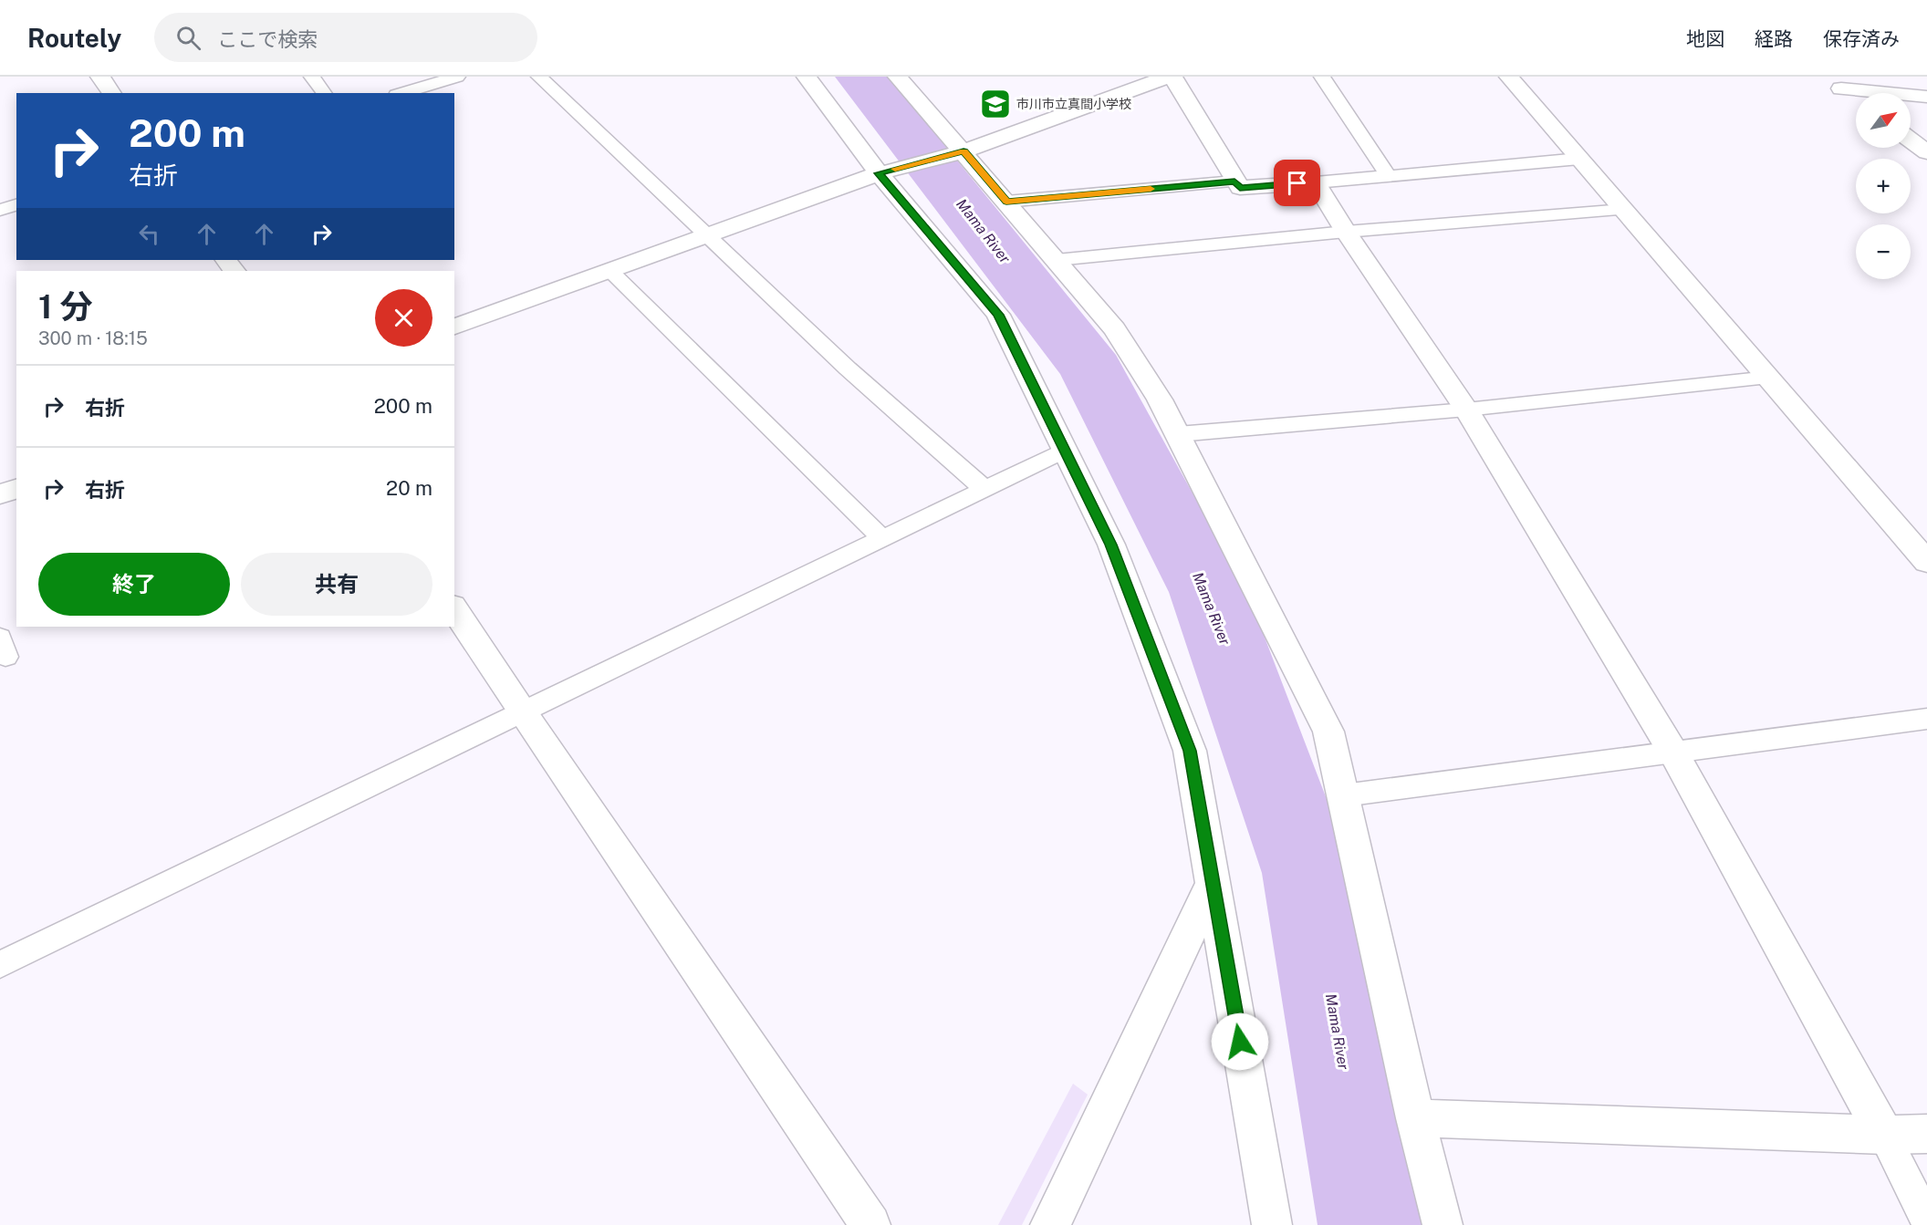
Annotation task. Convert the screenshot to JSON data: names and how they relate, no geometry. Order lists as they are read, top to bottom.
{
  "water": ["Mama River"],
  "places": {
    "school or university": ["市川市立真間小学校"]
  },
  "north": "top right",
  "page": {
    "header": "Routely",
    "search": "ここで検索",
    "nav": ["地図", "経路", "保存済み"],
    "map_buttons": ["+", "−"],
    "turn": ["200 m", "右折"],
    "heading": ["1 分", "300 m · 18:15"],
    "list": [
      {
        "name": "右折",
        "value": "200 m"
      },
      {
        "name": "右折",
        "value": "20 m"
      }
    ],
    "buttons": ["終了", "共有"]
  }
}
